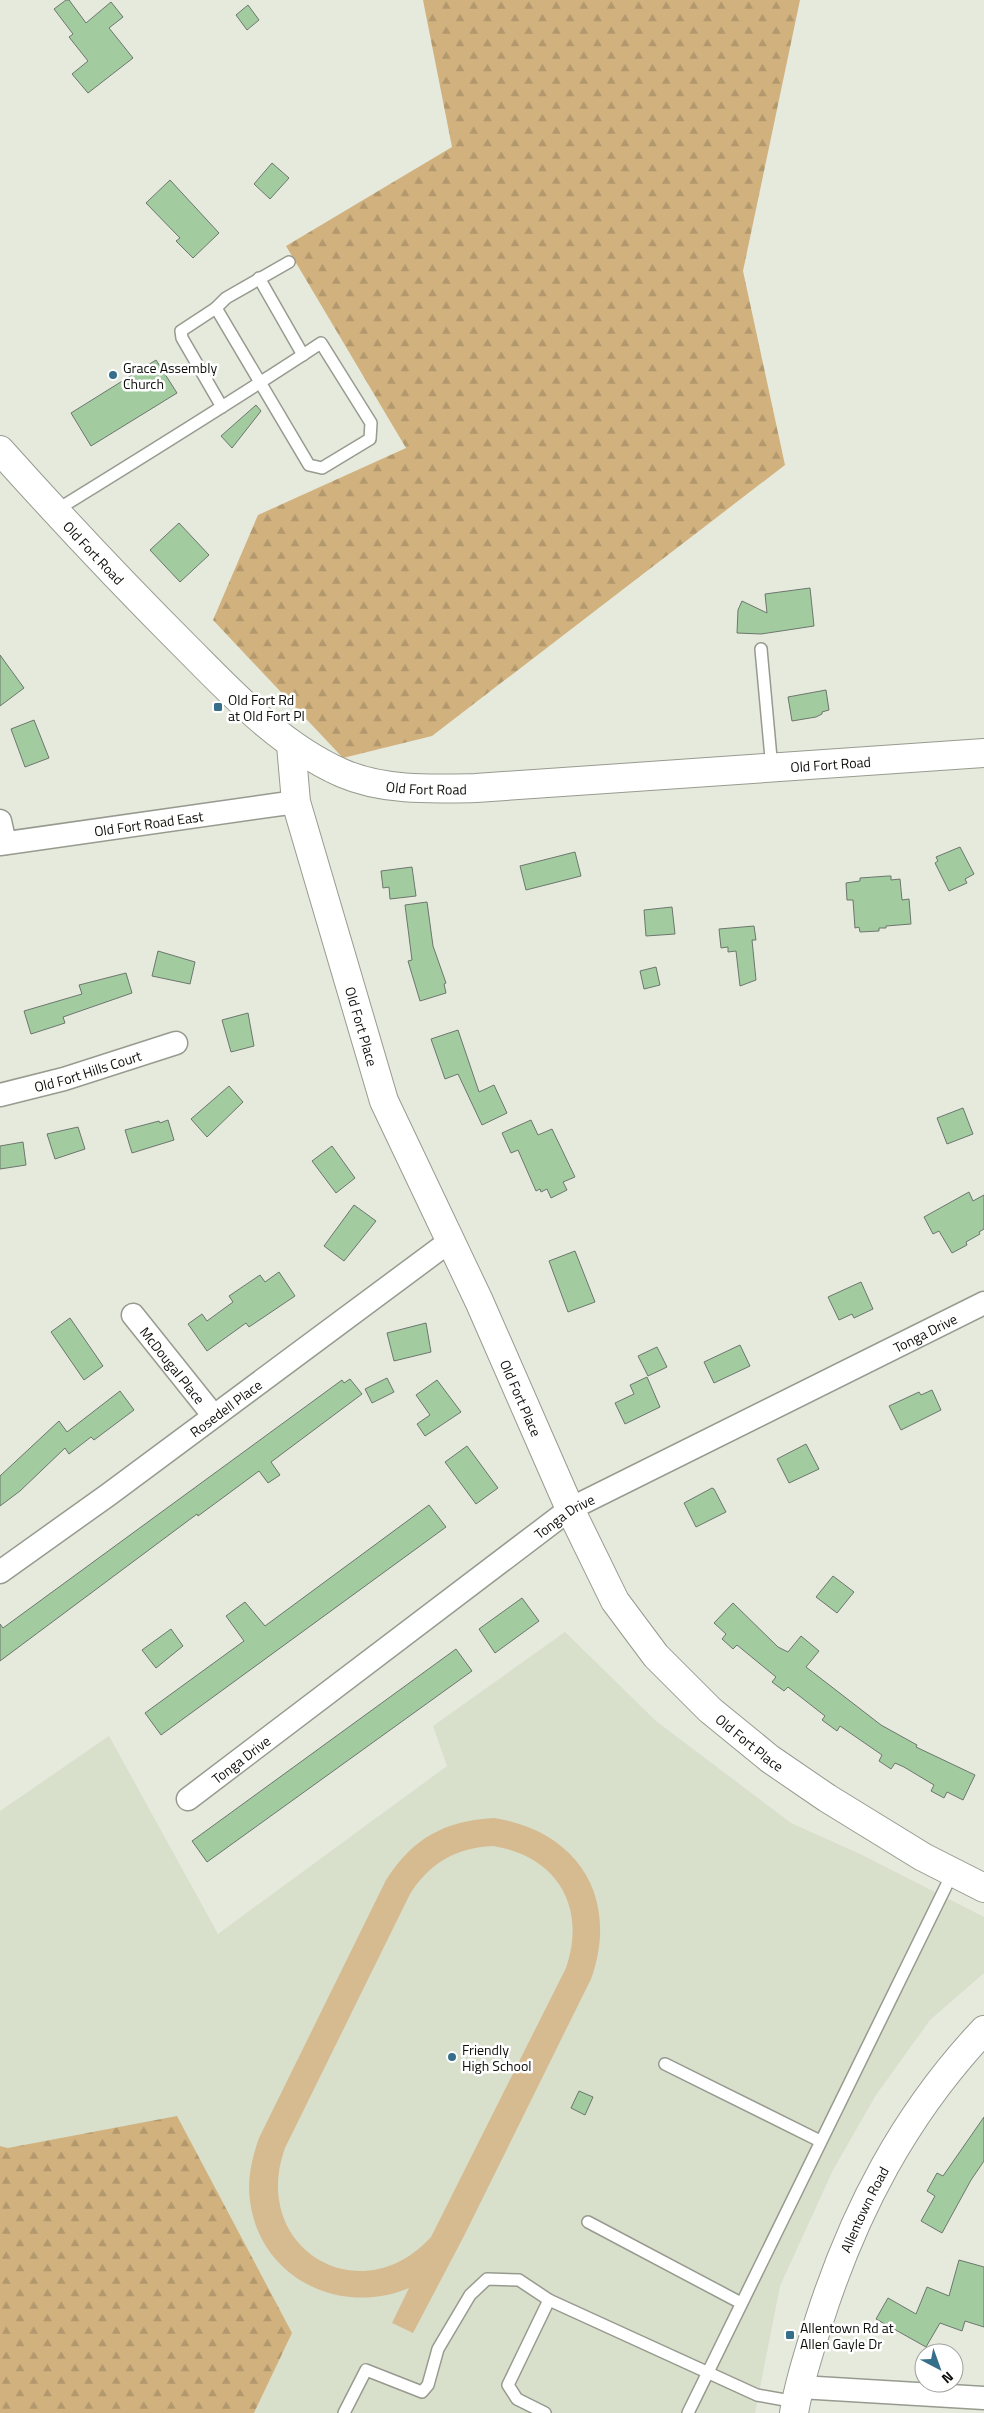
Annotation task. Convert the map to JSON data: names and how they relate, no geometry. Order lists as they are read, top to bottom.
{
  "streets": {
    "main road": ["Old Fort Road", "Old Fort Place", "Allentown Road"],
    "street": [
      "Old Fort Road East",
      "Old Fort Hills Court",
      "Tonga Drive",
      "McDougal Place",
      "Rosedell Place"
    ]
  },
  "crossings": [
    ["Old Fort Road", "Old Fort Place"],
    ["Old Fort Road East", "Old Fort Place"],
    ["Old Fort Place", "Tonga Drive"],
    ["Old Fort Place", "Rosedell Place"],
    ["McDougal Place", "Rosedell Place"]
  ],
  "places": {
    "other": ["Grace Assembly Church", "Friendly High School"],
    "transit": ["Old Fort Rd at Old Fort Pl", "Allentown Rd at Allen Gayle Dr"]
  },
  "north": "bottom right"
}
